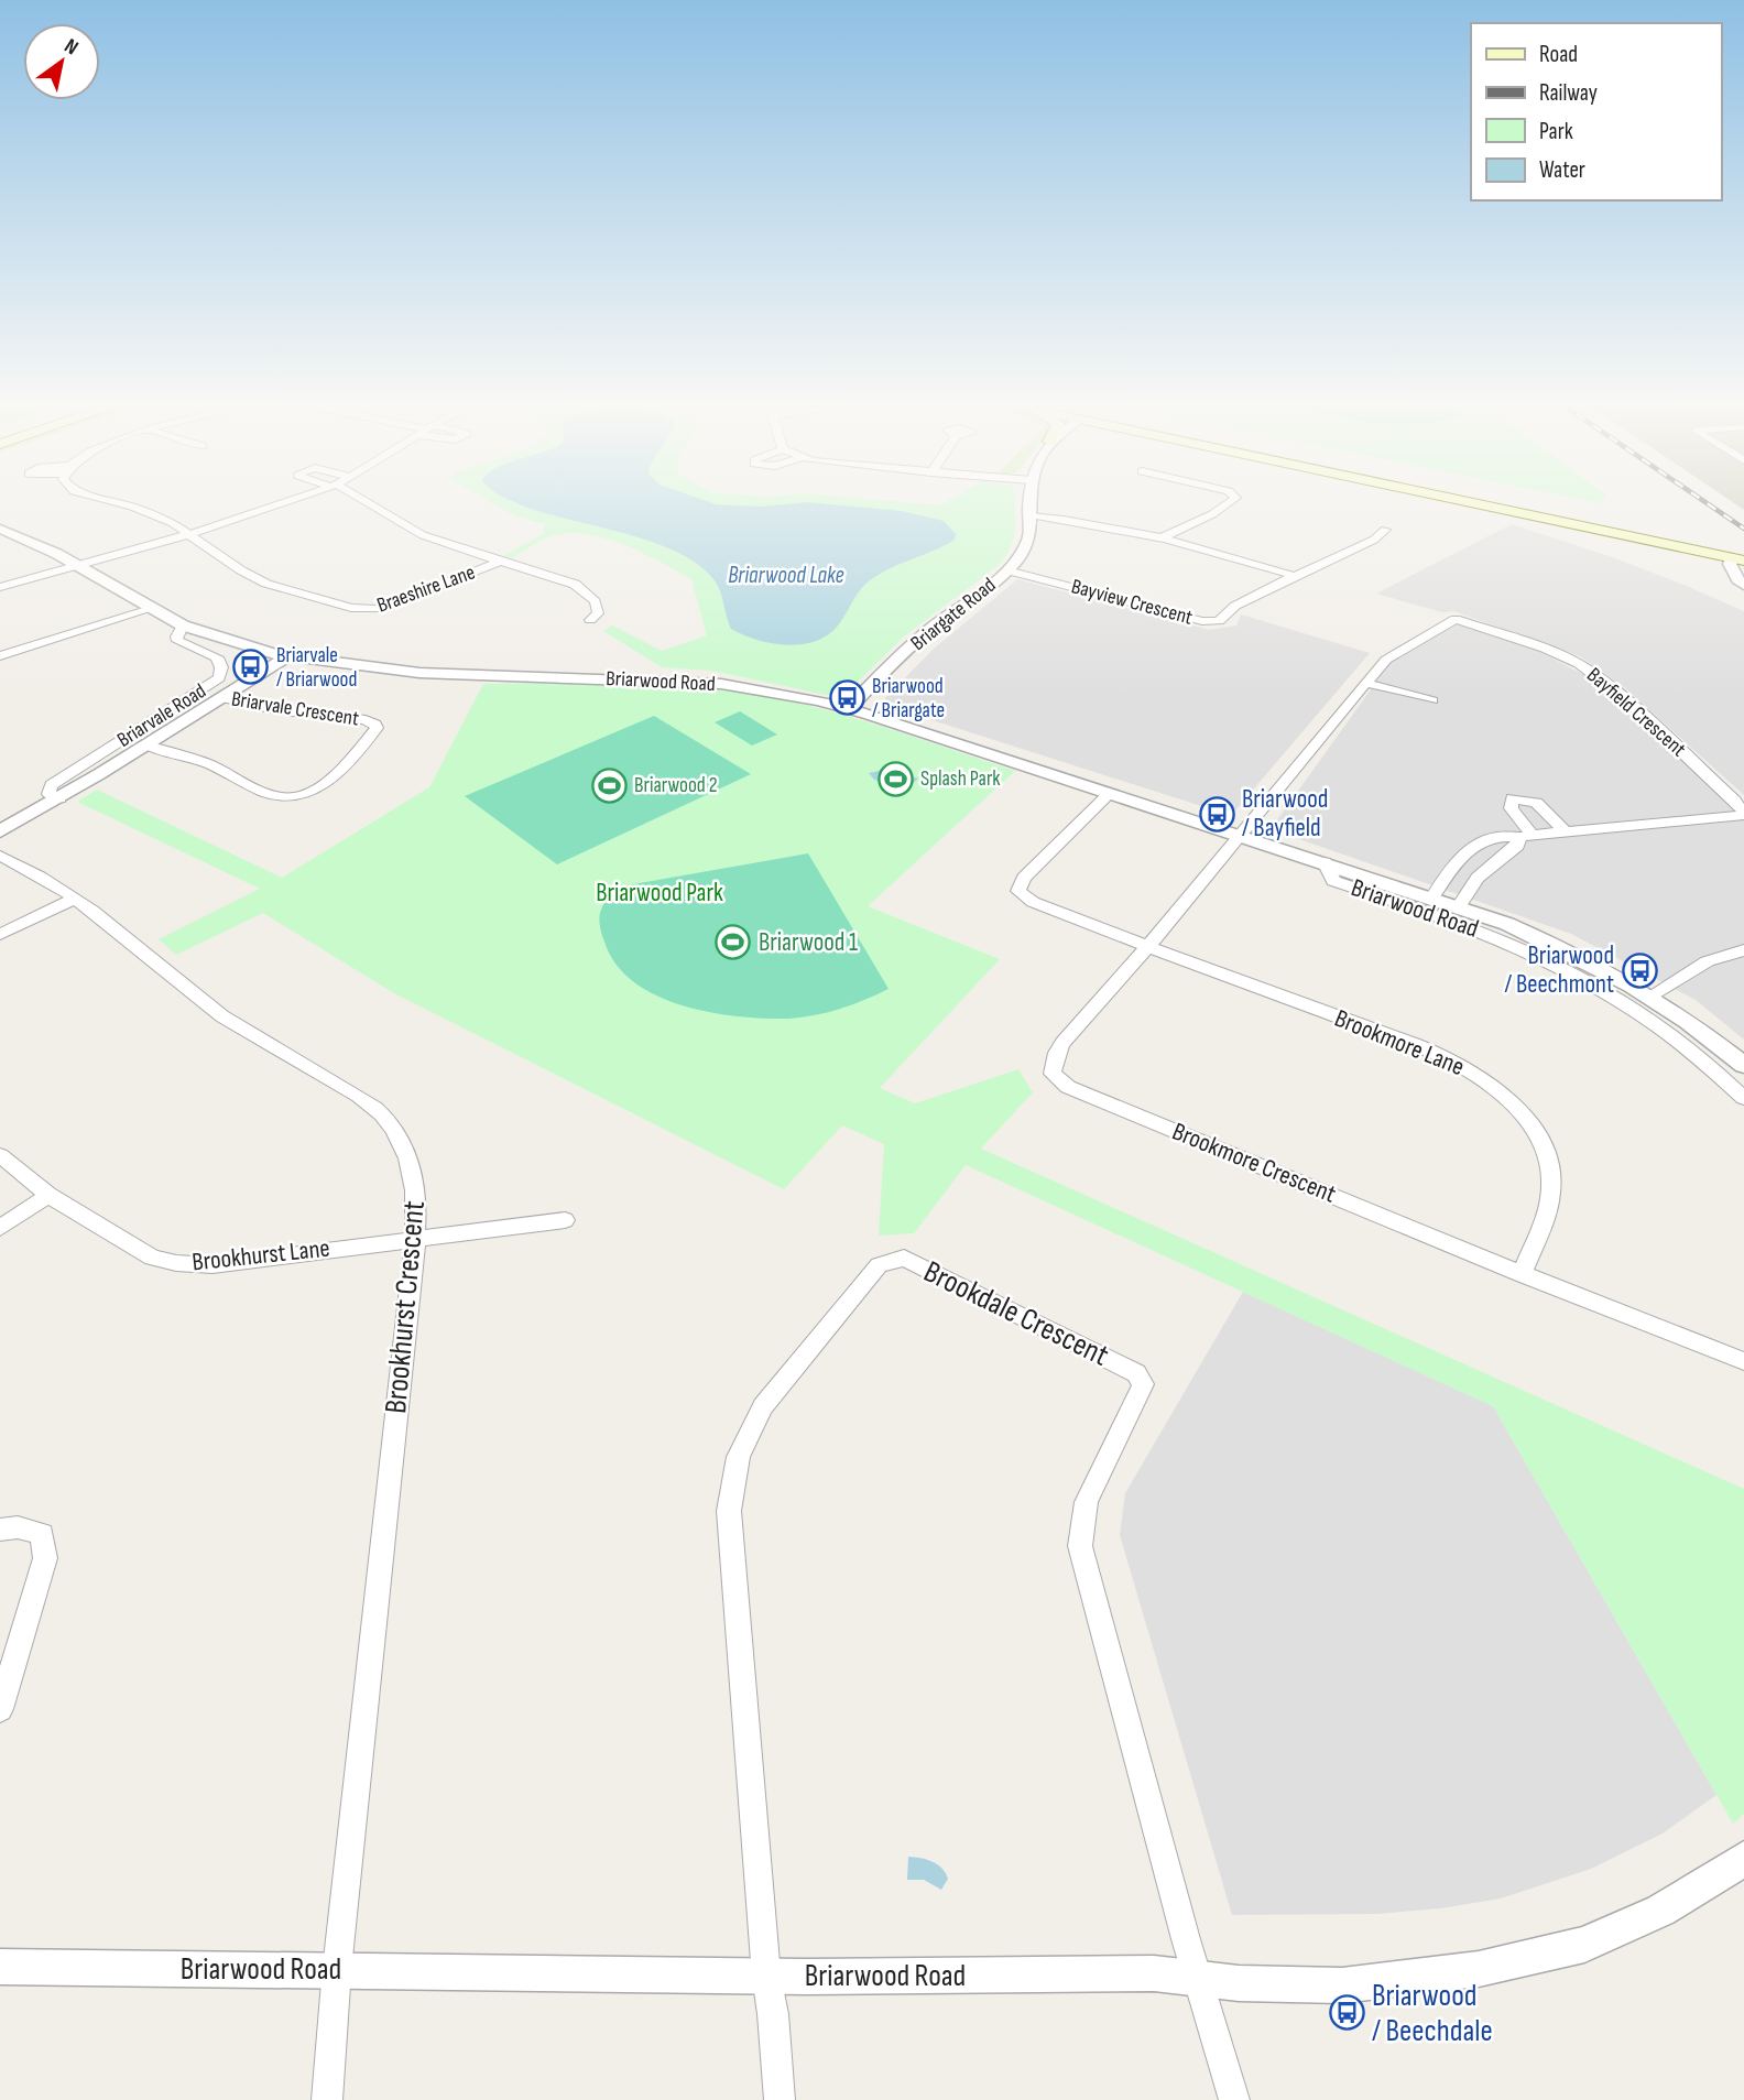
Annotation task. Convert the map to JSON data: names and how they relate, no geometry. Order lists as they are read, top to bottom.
{
  "streets": {
    "street": [
      "Braeshire Lane",
      "Bayview Crescent",
      "Briargate Road",
      "Briarwood Road",
      "Briarvale Crescent",
      "Bayfield Crescent",
      "Briarvale Road",
      "Brookmore Lane",
      "Brookmore Crescent",
      "Brookhurst Lane",
      "Brookhurst Crescent",
      "Brookdale Crescent"
    ]
  },
  "crossings": [
    ["Bayview Crescent", "Briargate Road"],
    ["Briargate Road", "Briarwood Road"],
    ["Briarwood Road", "Bayfield Crescent"],
    ["Briarwood Road", "Briarvale Road"],
    ["Briarwood Road", "Brookmore Lane"],
    ["Briarwood Road", "Brookmore Crescent"],
    ["Briarwood Road", "Brookhurst Crescent"],
    ["Briarwood Road", "Brookdale Crescent"],
    ["Briarvale Crescent", "Briarvale Road"],
    ["Bayfield Crescent", "Brookmore Crescent"],
    ["Brookmore Lane", "Brookmore Crescent"],
    ["Brookhurst Lane", "Brookhurst Crescent"]
  ],
  "water": ["Briarwood Lake"],
  "parks": ["Briarwood Park"],
  "places": {
    "bus stop": [
      "Briarvale / Briarwood",
      "Briarwood / Briargate",
      "Briarwood / Bayfield",
      "Briarwood / Beechmont",
      "Briarwood / Beechdale"
    ],
    "sports": ["Splash Park", "Briarwood 2", "Briarwood 1"]
  },
  "legend": [
    "Road",
    "Railway",
    "Park",
    "Water"
  ],
  "north": "top right"
}
